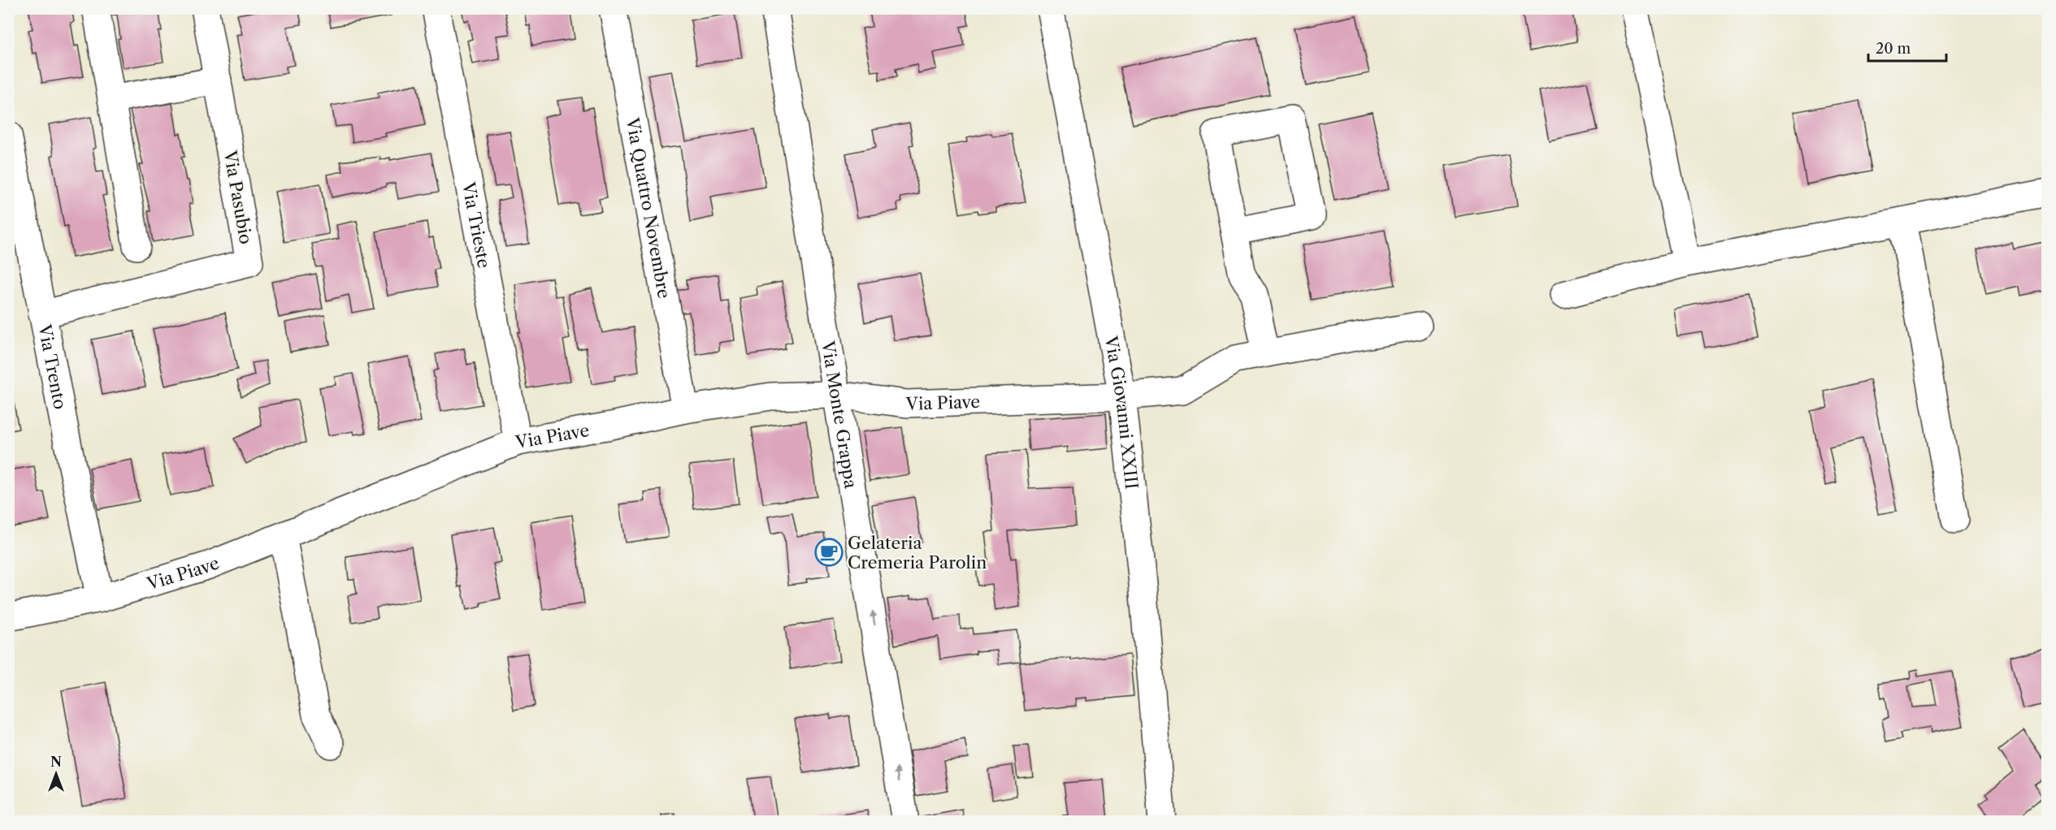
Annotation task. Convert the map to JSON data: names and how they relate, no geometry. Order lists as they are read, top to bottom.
{
  "streets": {
    "street": [
      "Via Pasubio",
      "Via Quattro Novembre",
      "Via Trieste",
      "Via Trento",
      "Via Piave",
      "Via Giovanni XXIII",
      "Via Monte Grappa"
    ]
  },
  "crossings": [
    ["Via Pasubio", "Via Trento"],
    ["Via Quattro Novembre", "Via Piave"],
    ["Via Trieste", "Via Piave"],
    ["Via Trento", "Via Piave"],
    ["Via Piave", "Via Giovanni XXIII"],
    ["Via Piave", "Via Monte Grappa"]
  ],
  "one_way": ["Via Monte Grappa"],
  "places": {
    "cafe": ["Gelateria Cremeria Parolin"]
  },
  "scale_bar": "20 m",
  "north": "top"
}
